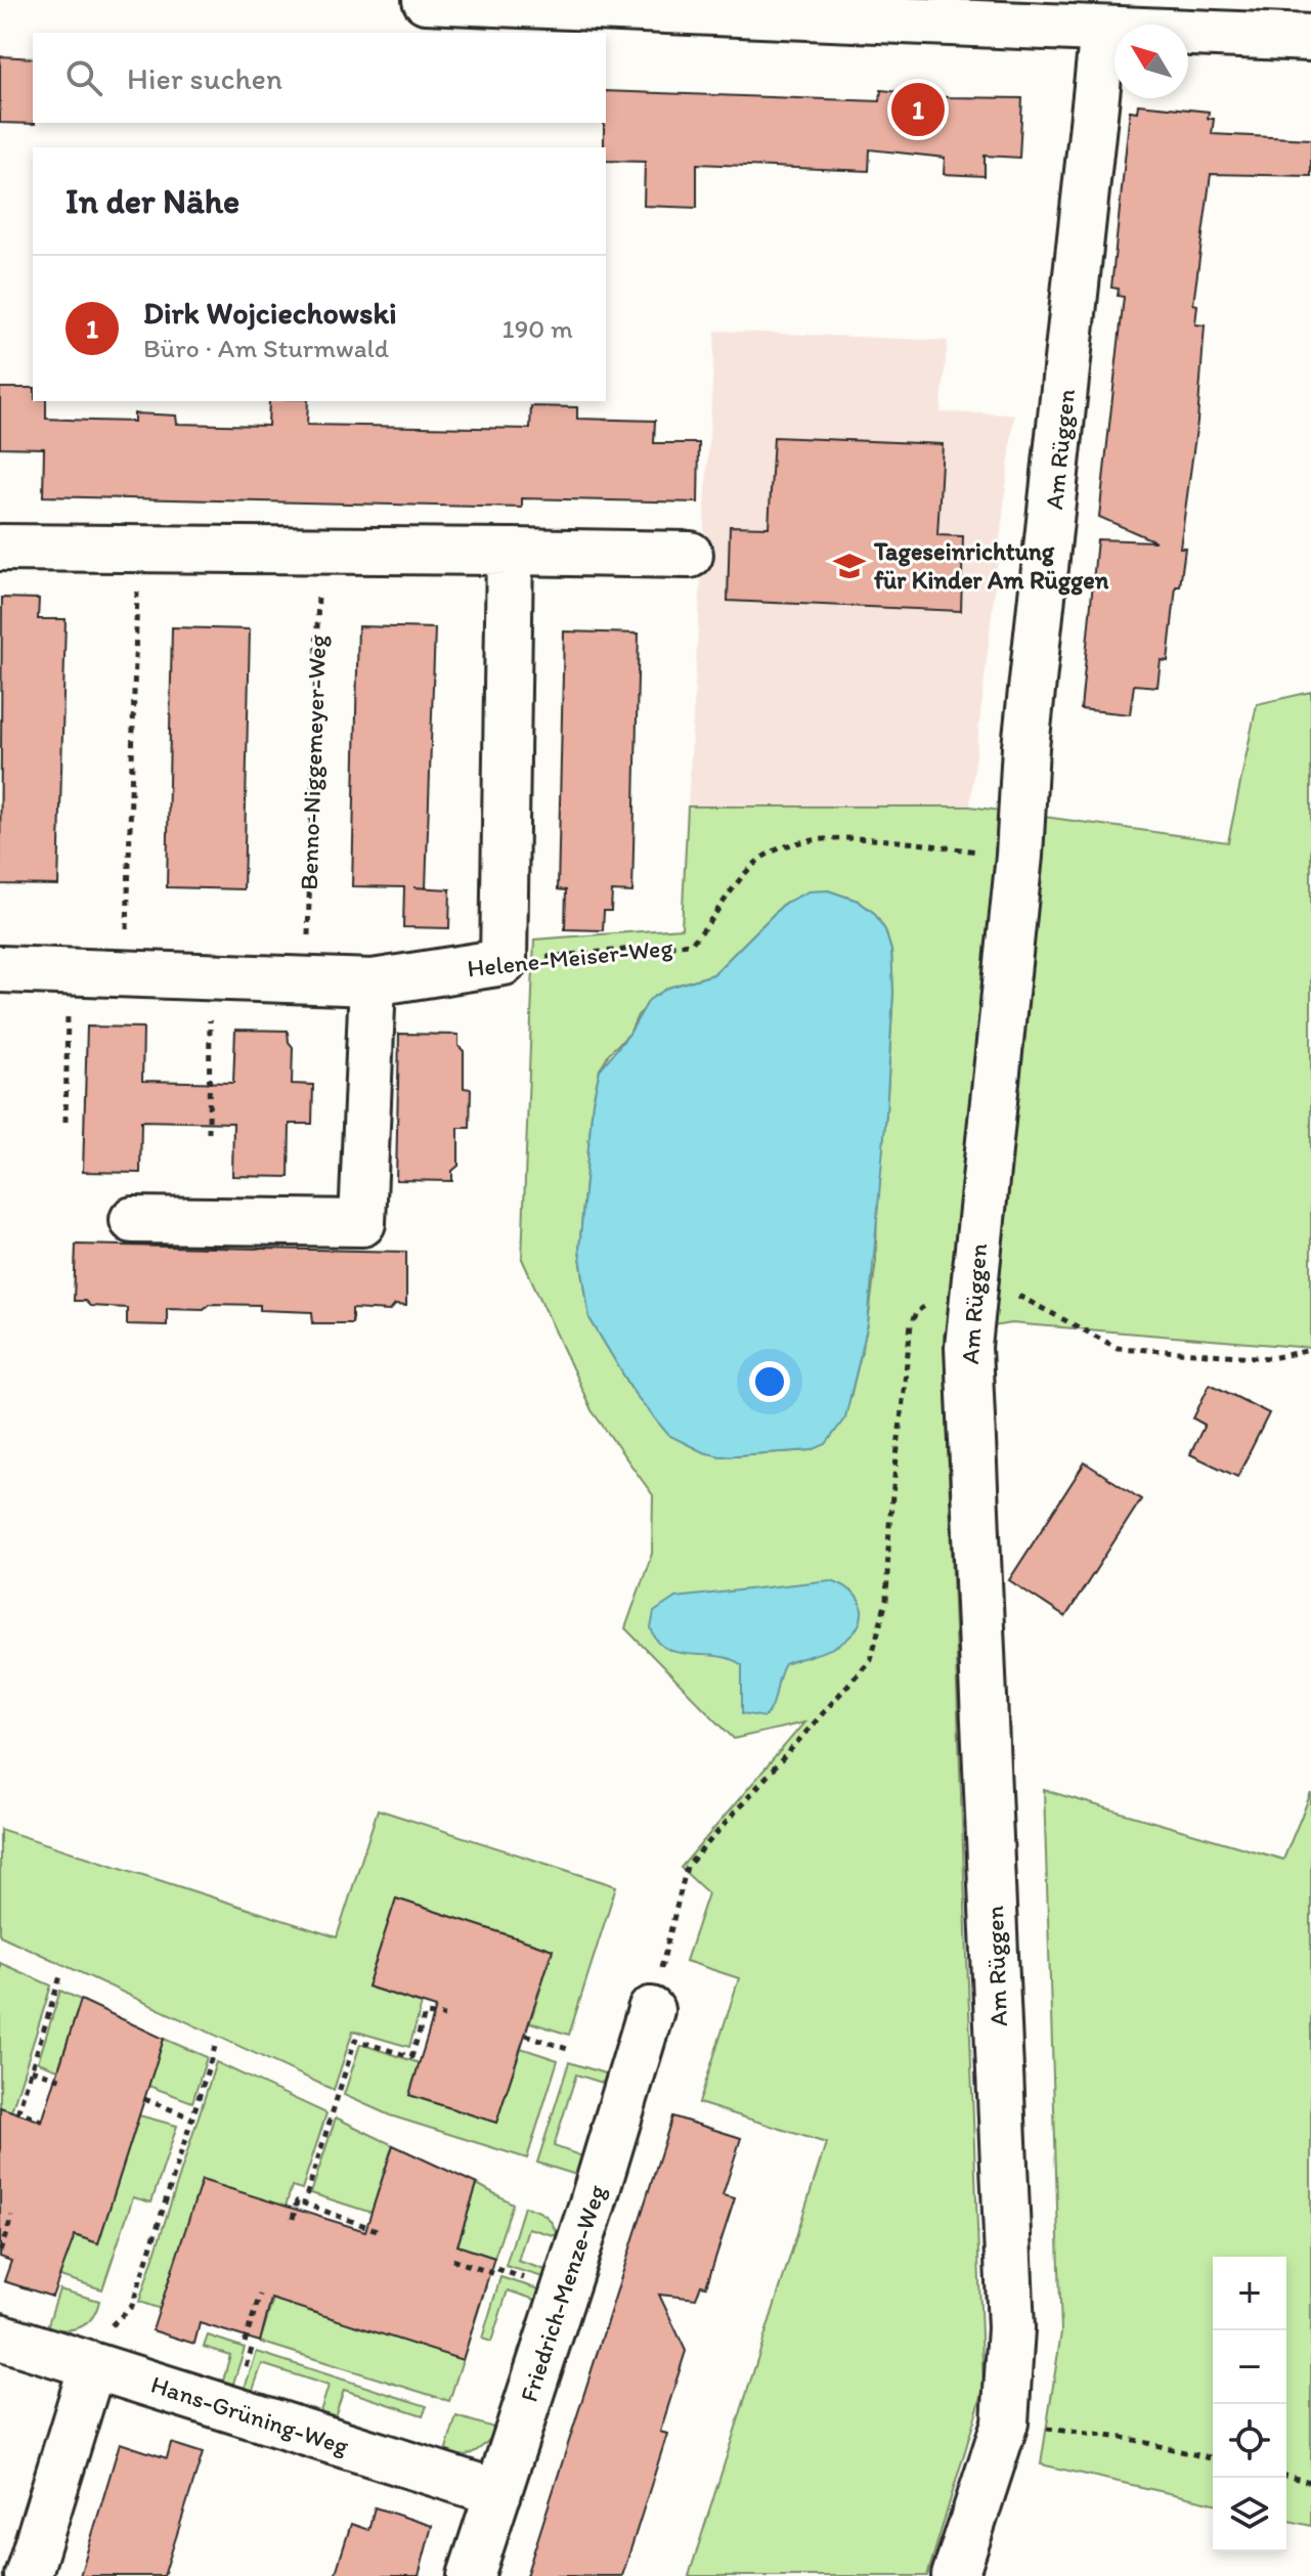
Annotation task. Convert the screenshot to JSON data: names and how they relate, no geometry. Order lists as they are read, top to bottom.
{
  "streets": {
    "street": [
      "Am Rüggen",
      "Helene-Meiser-Weg",
      "Friedrich-Menze-Weg",
      "Hans-Grüning-Weg"
    ],
    "path": ["Benno-Niggemeyer-Weg"]
  },
  "crossings": [
    ["Am Rüggen", "Helene-Meiser-Weg"],
    ["Benno-Niggemeyer-Weg", "Helene-Meiser-Weg"],
    ["Friedrich-Menze-Weg", "Hans-Grüning-Weg"]
  ],
  "places": {
    "school or university": ["Tageseinrichtung für Kinder Am Rüggen"]
  },
  "north": "top left",
  "page": {
    "search": "Hier suchen",
    "pins": "1",
    "heading": "In der Nähe",
    "list": [
      {
        "mark": "1",
        "name": "Dirk Wojciechowski",
        "note": "Büro · Am Sturmwald",
        "value": "190 m"
      }
    ],
    "map_buttons": ["+", "−"]
  }
}
